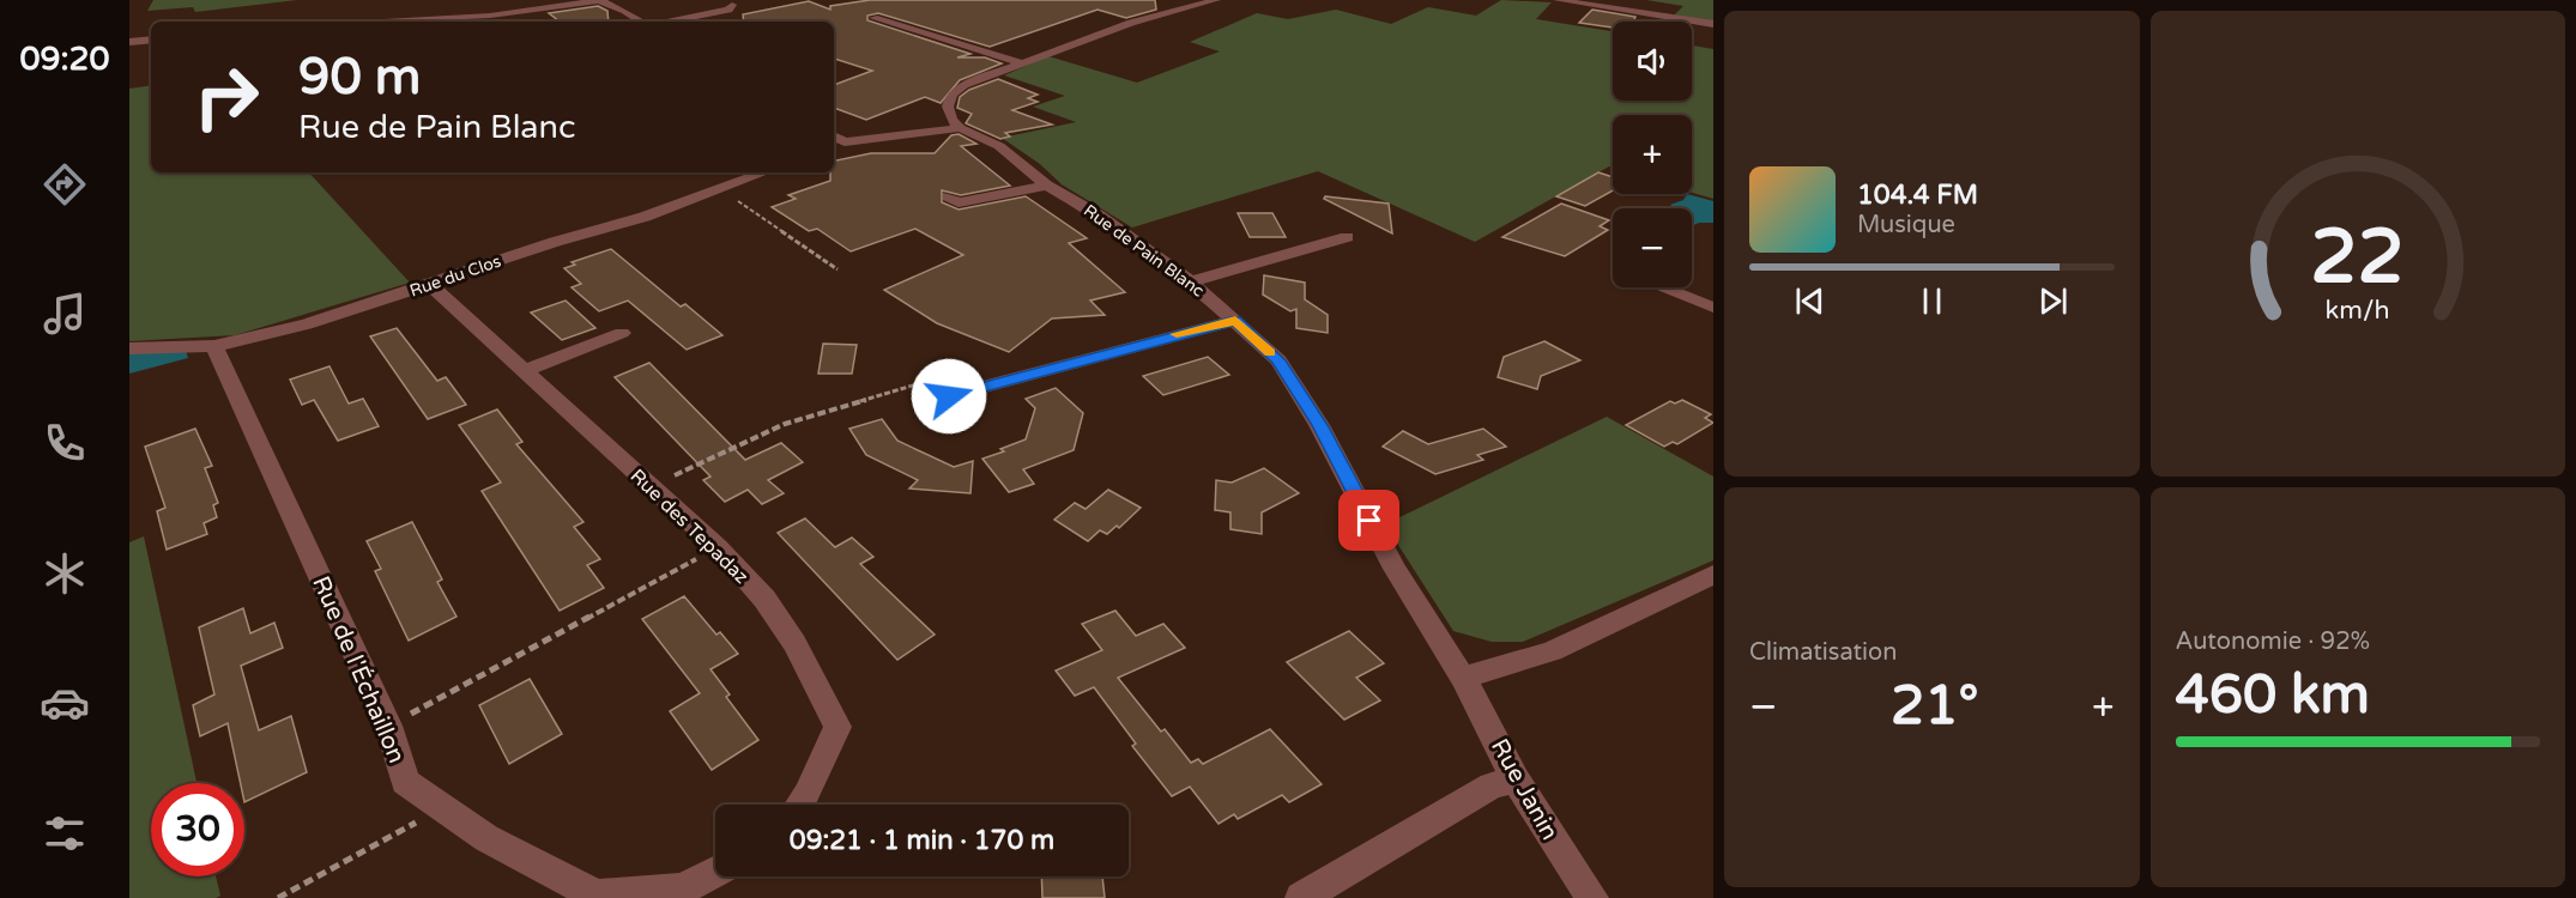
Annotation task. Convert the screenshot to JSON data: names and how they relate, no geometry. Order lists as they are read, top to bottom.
{
  "streets": {
    "street": [
      "Rue de Pain Blanc",
      "Rue du Clos",
      "Rue des Tepadaz",
      "Rue de l'Échaillon",
      "Rue Janin"
    ]
  },
  "crossings": [
    ["Rue de Pain Blanc", "Rue Janin"],
    ["Rue du Clos", "Rue des Tepadaz"],
    ["Rue du Clos", "Rue de l'Échaillon"]
  ],
  "page": {
    "tabs": "09:20",
    "map_buttons": ["+", "−"],
    "turn": ["90 m", "Rue de Pain Blanc"],
    "song": ["104.4 FM", "Musique"],
    "tile": [
      "Climatisation",
      ["Autonomie · 92%", "460 km"]
    ],
    "heat": ["−", "21°", "+"],
    "limit": "30",
    "trip": "09:21 · 1 min · 170 m",
    "gauge": ["22", "km/h"]
  }
}
